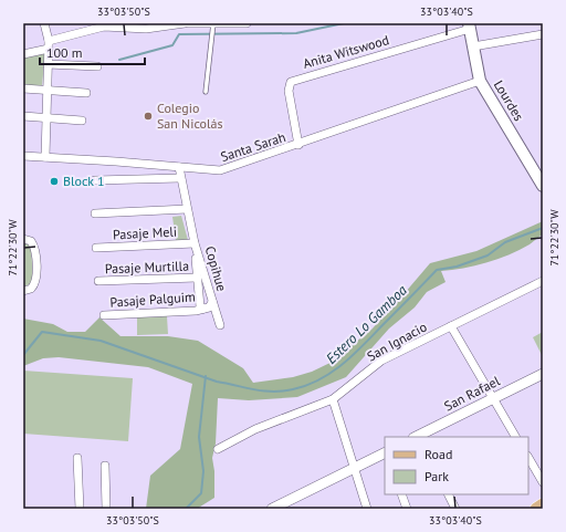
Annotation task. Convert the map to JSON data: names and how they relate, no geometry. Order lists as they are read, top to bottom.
{
  "streets": {
    "main road": ["Lourdes"],
    "street": [
      "Anita Witswood",
      "Santa Sarah",
      "Pasaje Meli",
      "Pasaje Murtilla",
      "Copihue",
      "Pasaje Palguim",
      "San Ignacio",
      "San Rafael"
    ]
  },
  "crossings": [
    ["Anita Witswood", "Lourdes"],
    ["Anita Witswood", "Santa Sarah"],
    ["Lourdes", "Santa Sarah"],
    ["Santa Sarah", "Copihue"],
    ["Pasaje Meli", "Copihue"],
    ["Pasaje Murtilla", "Copihue"],
    ["Copihue", "Pasaje Palguim"]
  ],
  "water": ["Estero Lo Gamboa"],
  "places": ["Colegio San Nicolás", "Block 1"],
  "legend": ["Road", "Park"],
  "scale_bar": "100 m",
  "coordinates": ["33°03'50\"S", "33°03'40\"S", "71°22'30\"W"]
}
